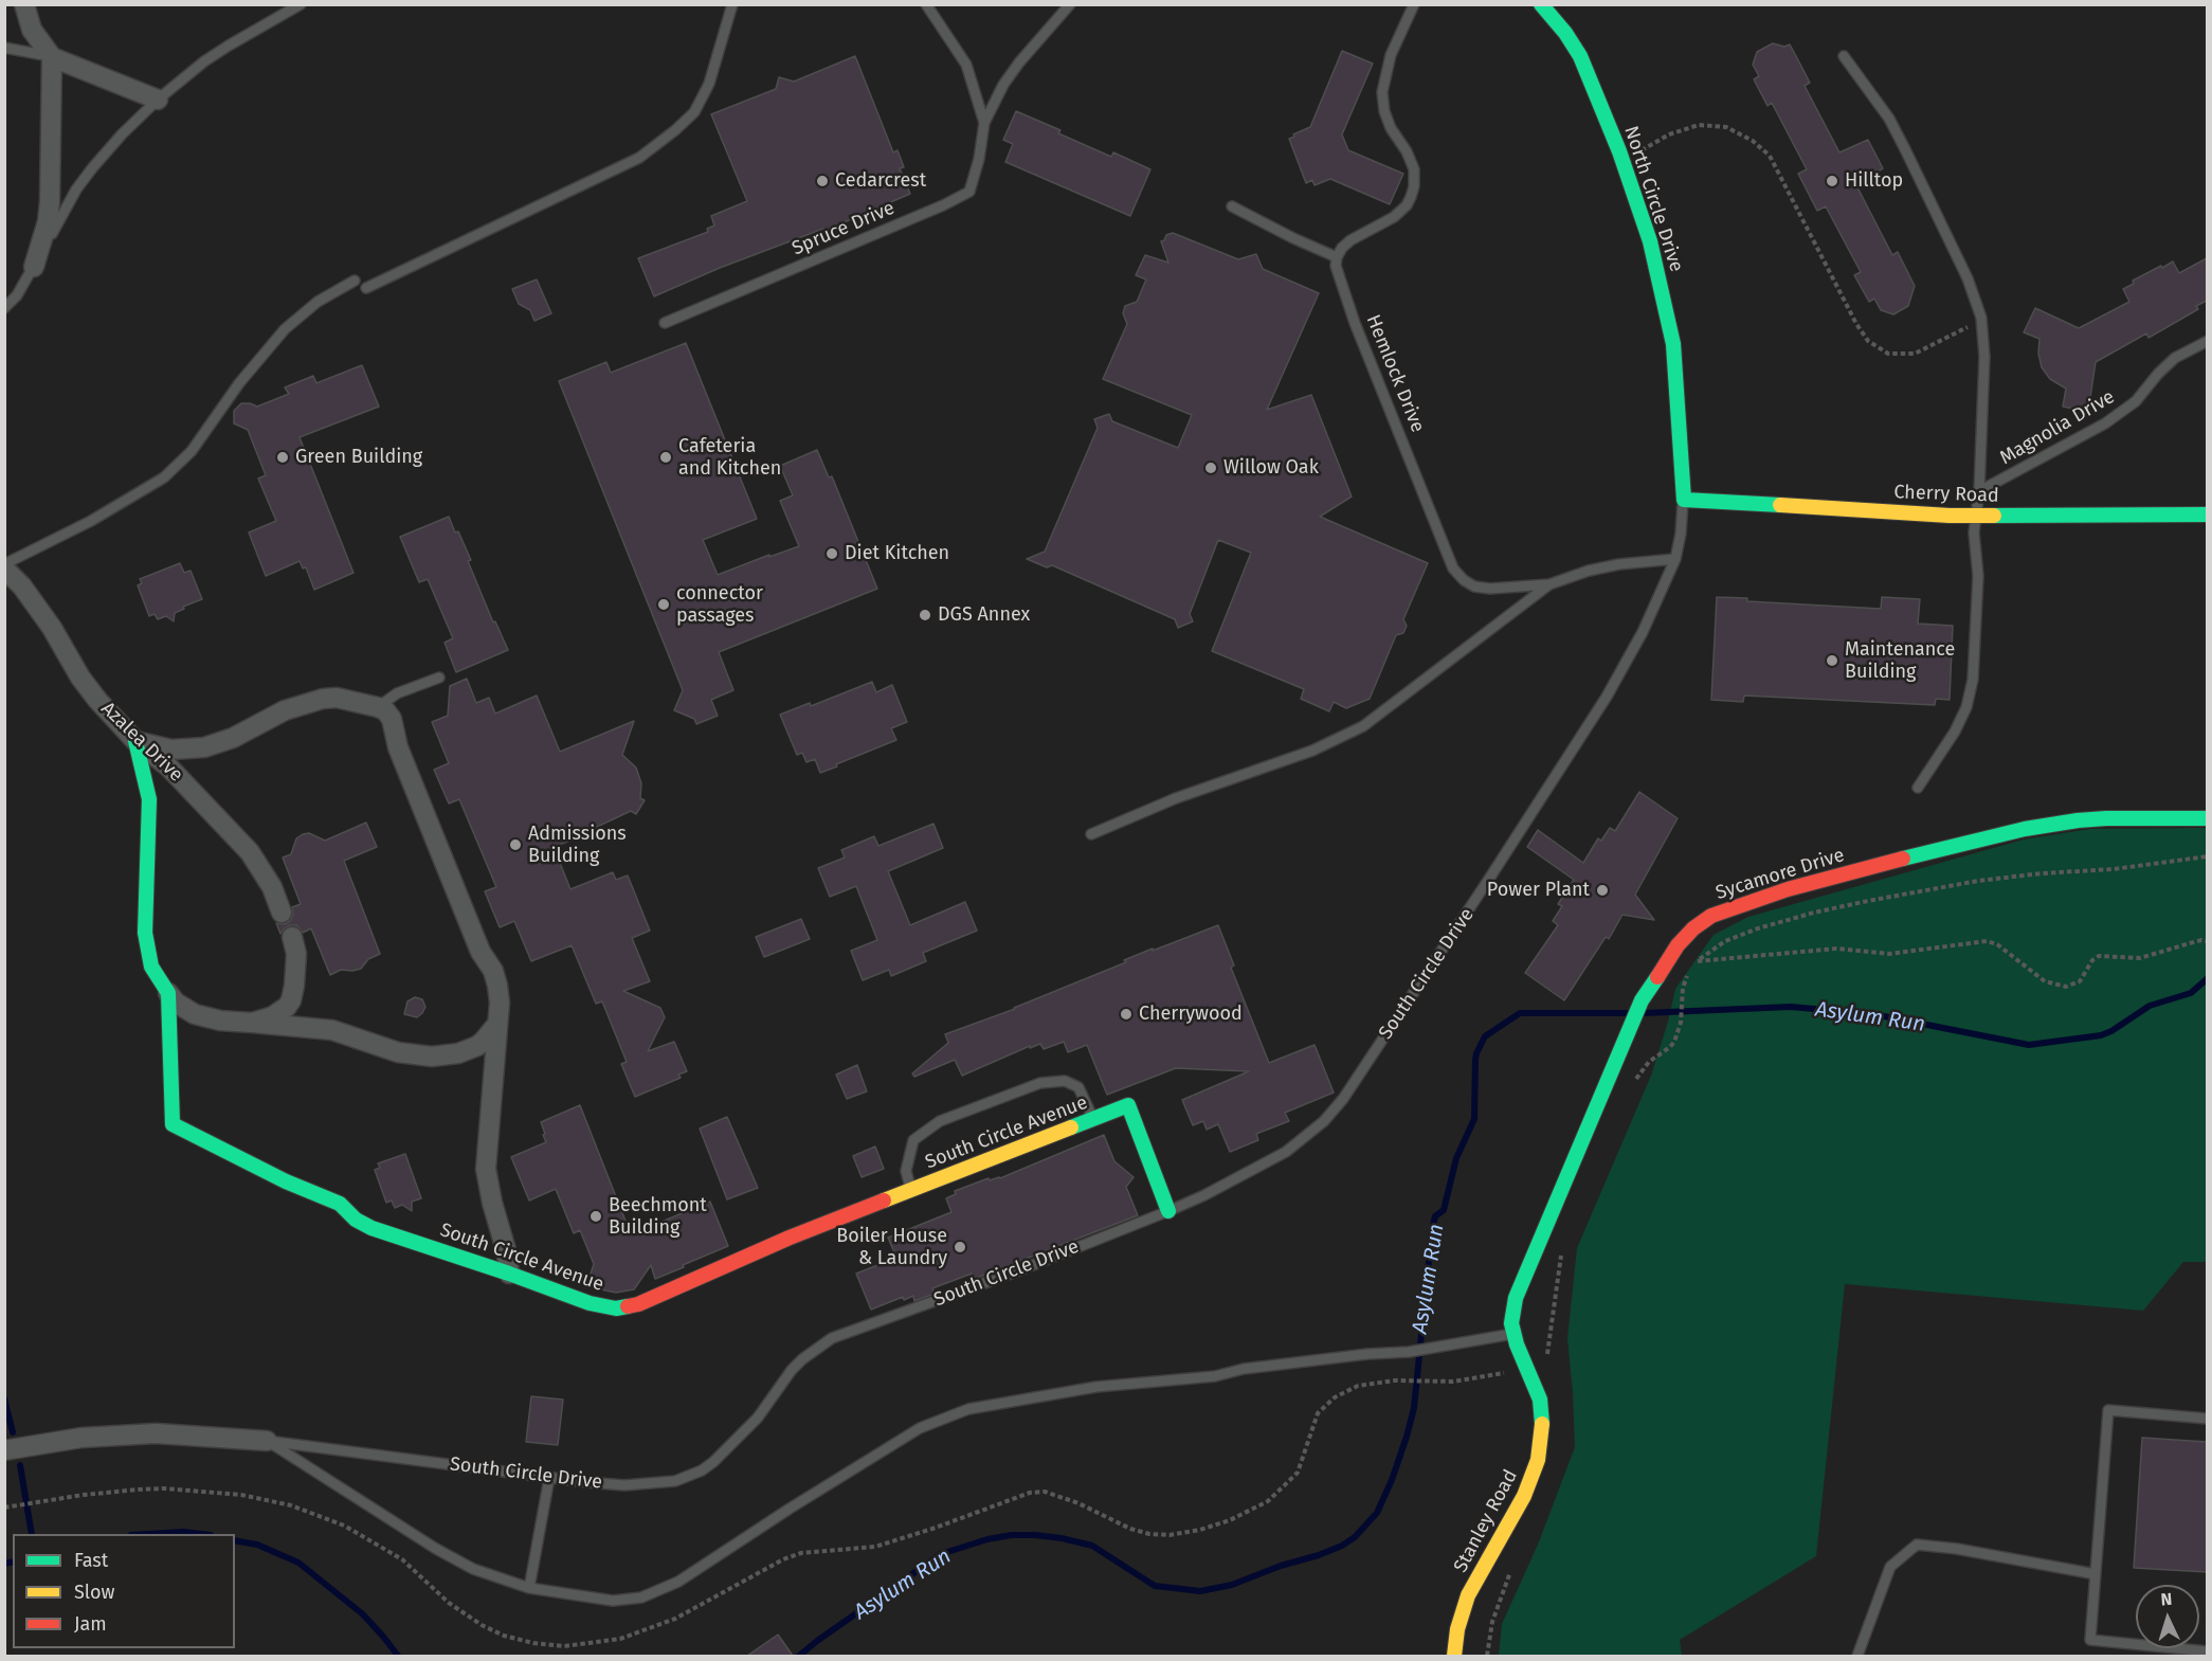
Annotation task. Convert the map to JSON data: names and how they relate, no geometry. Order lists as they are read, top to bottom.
{
  "streets": {
    "street": [
      "North Circle Drive",
      "Cherry Road",
      "Azalea Drive",
      "Sycamore Drive",
      "South Circle Drive",
      "South Circle Avenue",
      "Stanley Road"
    ],
    "lane": ["Spruce Drive", "Hemlock Drive", "Magnolia Drive"]
  },
  "crossings": [
    ["North Circle Drive", "Cherry Road"],
    ["North Circle Drive", "South Circle Drive"],
    ["Hemlock Drive", "South Circle Drive"],
    ["Cherry Road", "South Circle Drive"],
    ["Sycamore Drive", "Stanley Road"],
    ["South Circle Drive", "South Circle Avenue"]
  ],
  "water": ["Asylum Run"],
  "places": [
    "Cedarcrest",
    "Hilltop",
    "Green Building",
    "Cafeteria and Kitchen",
    "Willow Oak",
    "Diet Kitchen",
    "connector passages",
    "DGS Annex",
    "Maintenance Building",
    "Admissions Building",
    "Power Plant",
    "Cherrywood",
    "Beechmont Building",
    "Boiler House & Laundry"
  ],
  "legend": ["Fast", "Slow", "Jam"],
  "north": "top"
}
